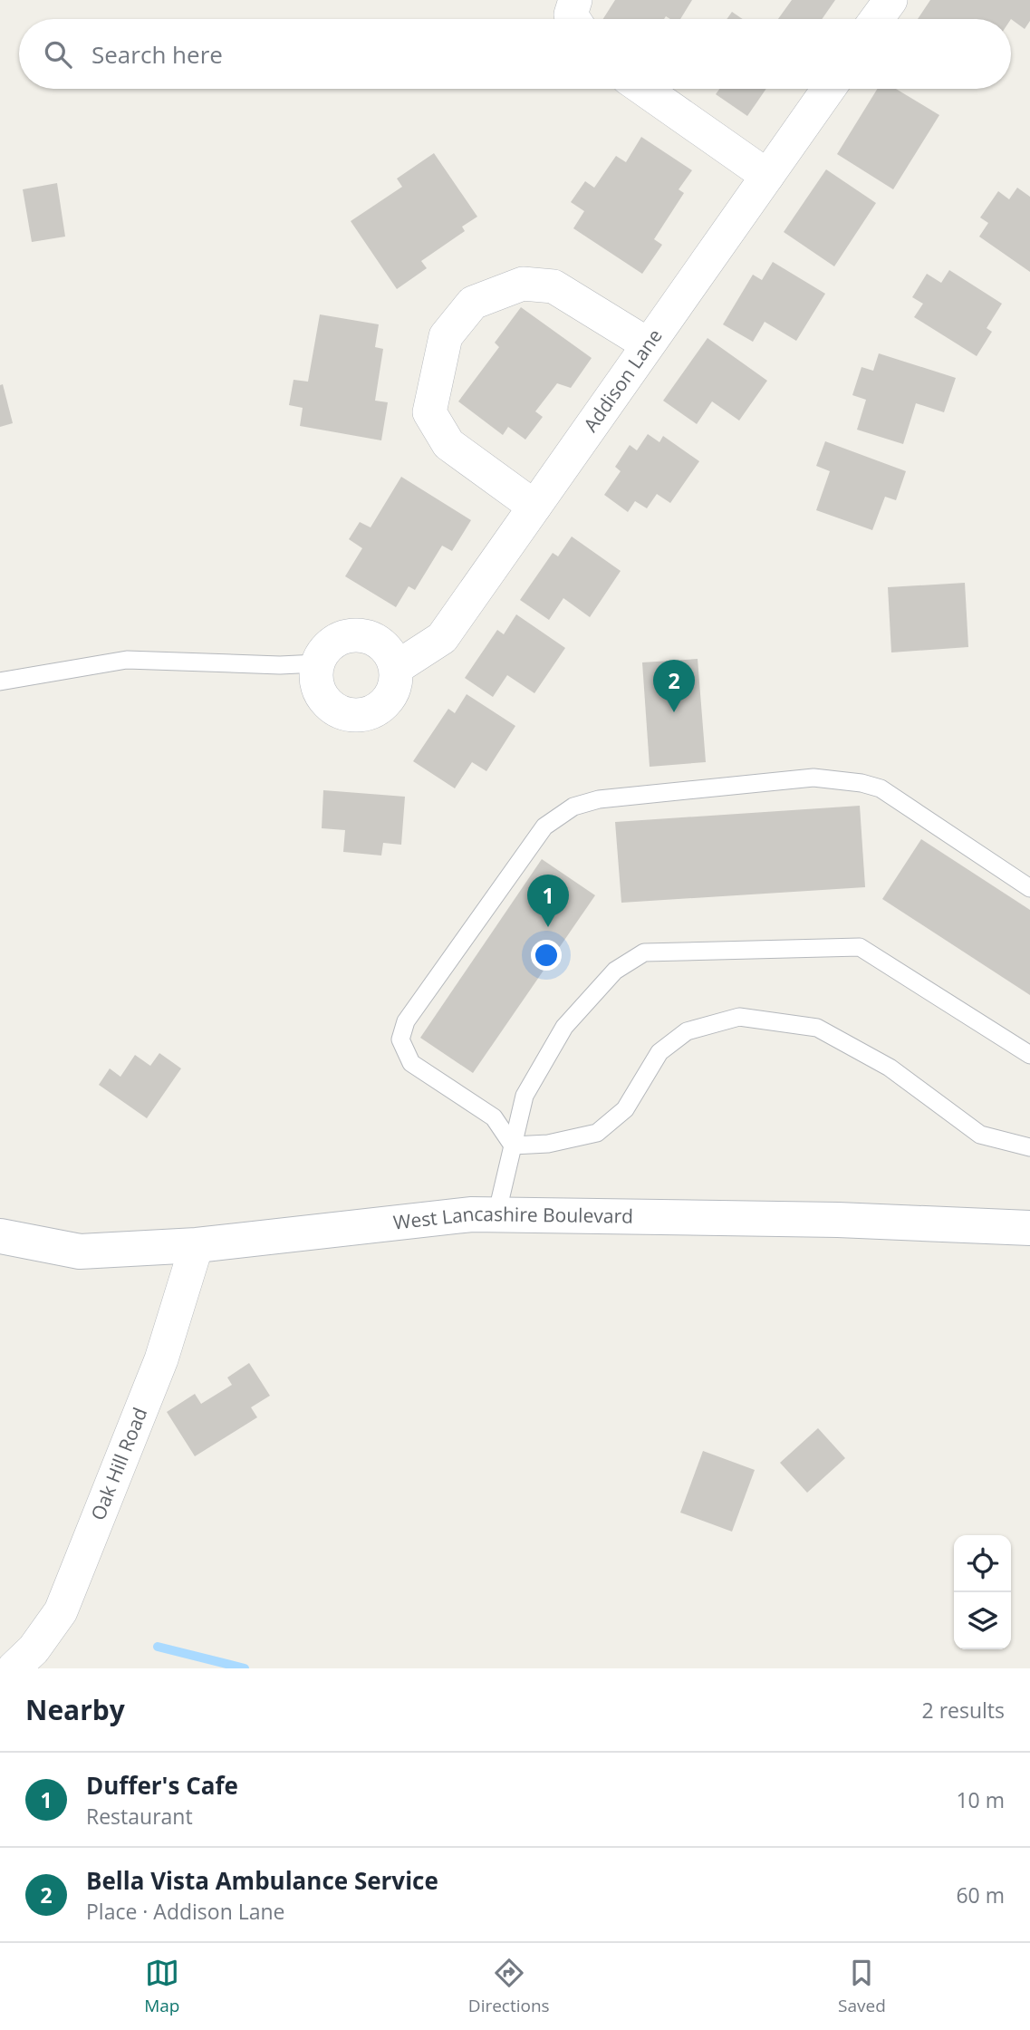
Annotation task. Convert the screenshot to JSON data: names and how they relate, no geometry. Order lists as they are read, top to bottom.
{
  "streets": {
    "main road": ["West Lancashire Boulevard"],
    "street": ["Addison Lane", "Oak Hill Road"]
  },
  "crossings": [
    ["West Lancashire Boulevard", "Oak Hill Road"]
  ],
  "page": {
    "search": "Search here",
    "pins": ["2", "1"],
    "heading": ["Nearby", "2 results"],
    "list": [
      {
        "mark": "1",
        "name": "Duffer's Cafe",
        "note": "Restaurant",
        "value": "10 m"
      },
      {
        "mark": "2",
        "name": "Bella Vista Ambulance Service",
        "note": "Place · Addison Lane",
        "value": "60 m"
      }
    ],
    "nav": ["Map", "Directions", "Saved"]
  }
}
